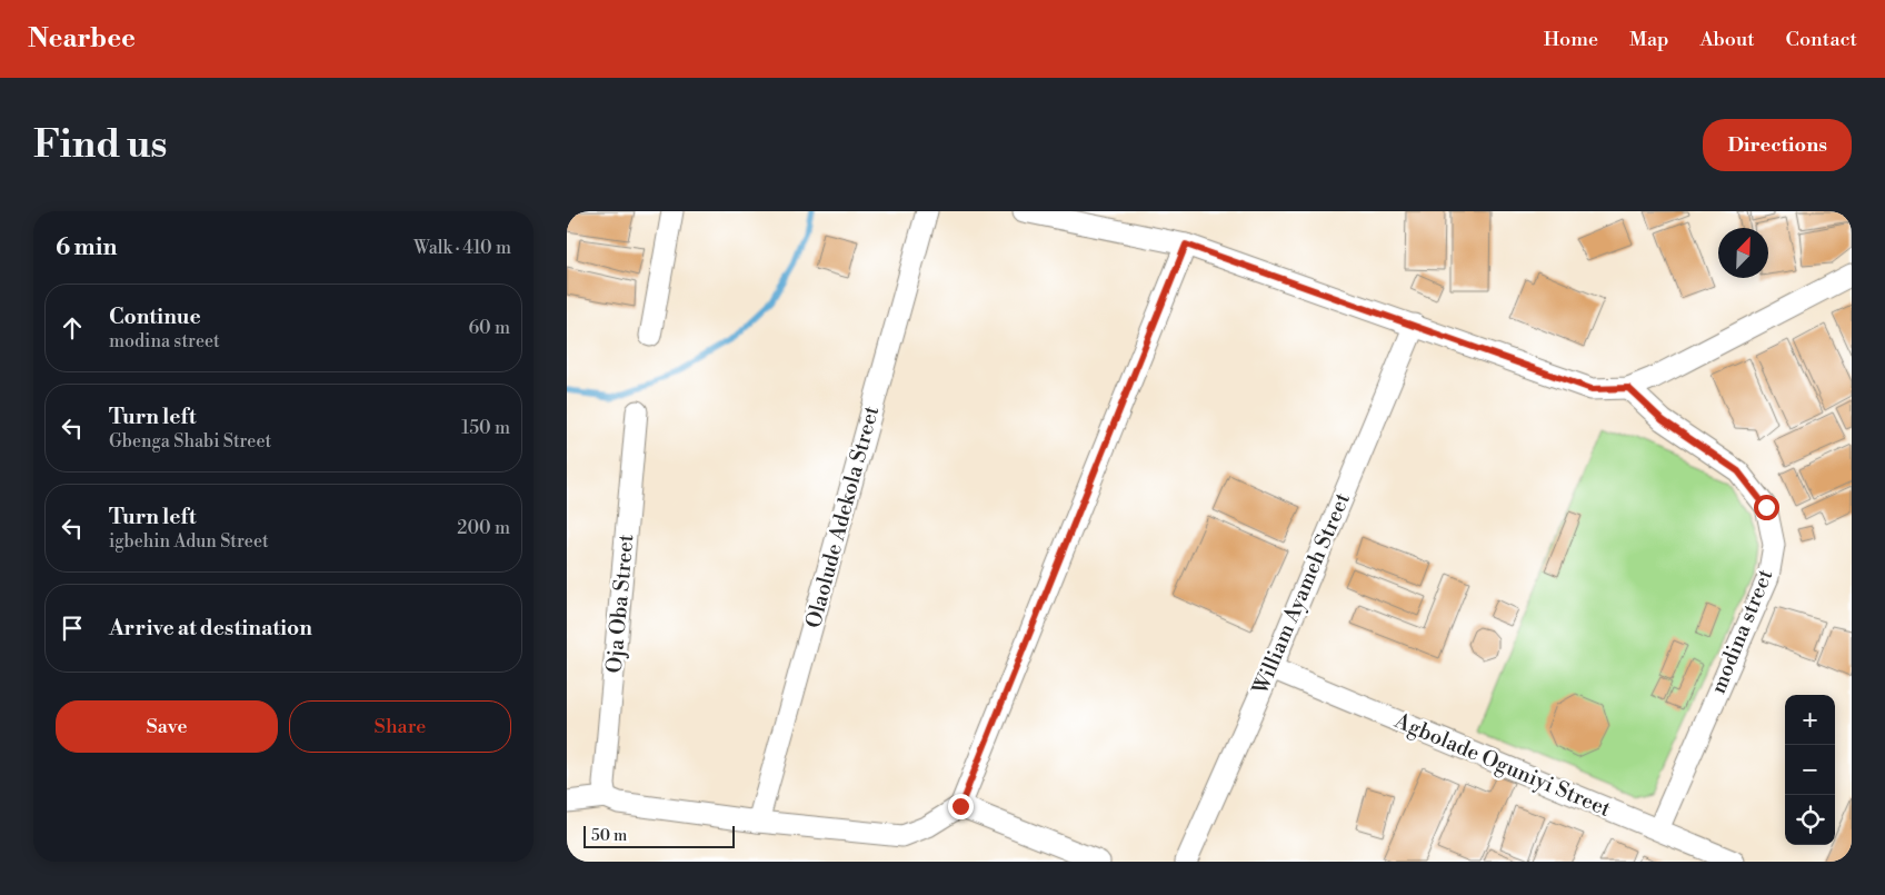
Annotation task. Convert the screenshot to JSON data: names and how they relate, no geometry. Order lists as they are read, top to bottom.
{
  "streets": {
    "street": [
      "Olaolude Adekola Street",
      "William Ayameh Street",
      "Oja Oba Street",
      "modina street",
      "Agbolade Oguniyi Street"
    ]
  },
  "crossings": [
    ["William Ayameh Street", "Agbolade Oguniyi Street"],
    ["modina street", "Agbolade Oguniyi Street"]
  ],
  "scale_bar": "50 m",
  "north": "top right",
  "page": {
    "header": "Nearbee",
    "nav": [
      "Home",
      "Map",
      "About",
      "Contact"
    ],
    "buttons": [
      "Directions",
      ["Save", "Share"]
    ],
    "title": "Find us",
    "heading": ["6 min", "Walk · 410 m"],
    "list": [
      ["Continue", "modina street", "60 m"],
      ["Turn left", "Gbenga Shabi Street", "150 m"],
      ["Turn left", "igbehin Adun Street", "200 m"],
      "Arrive at destination"
    ],
    "map_buttons": ["+", "−"],
    "scale": "50 m"
  }
}
